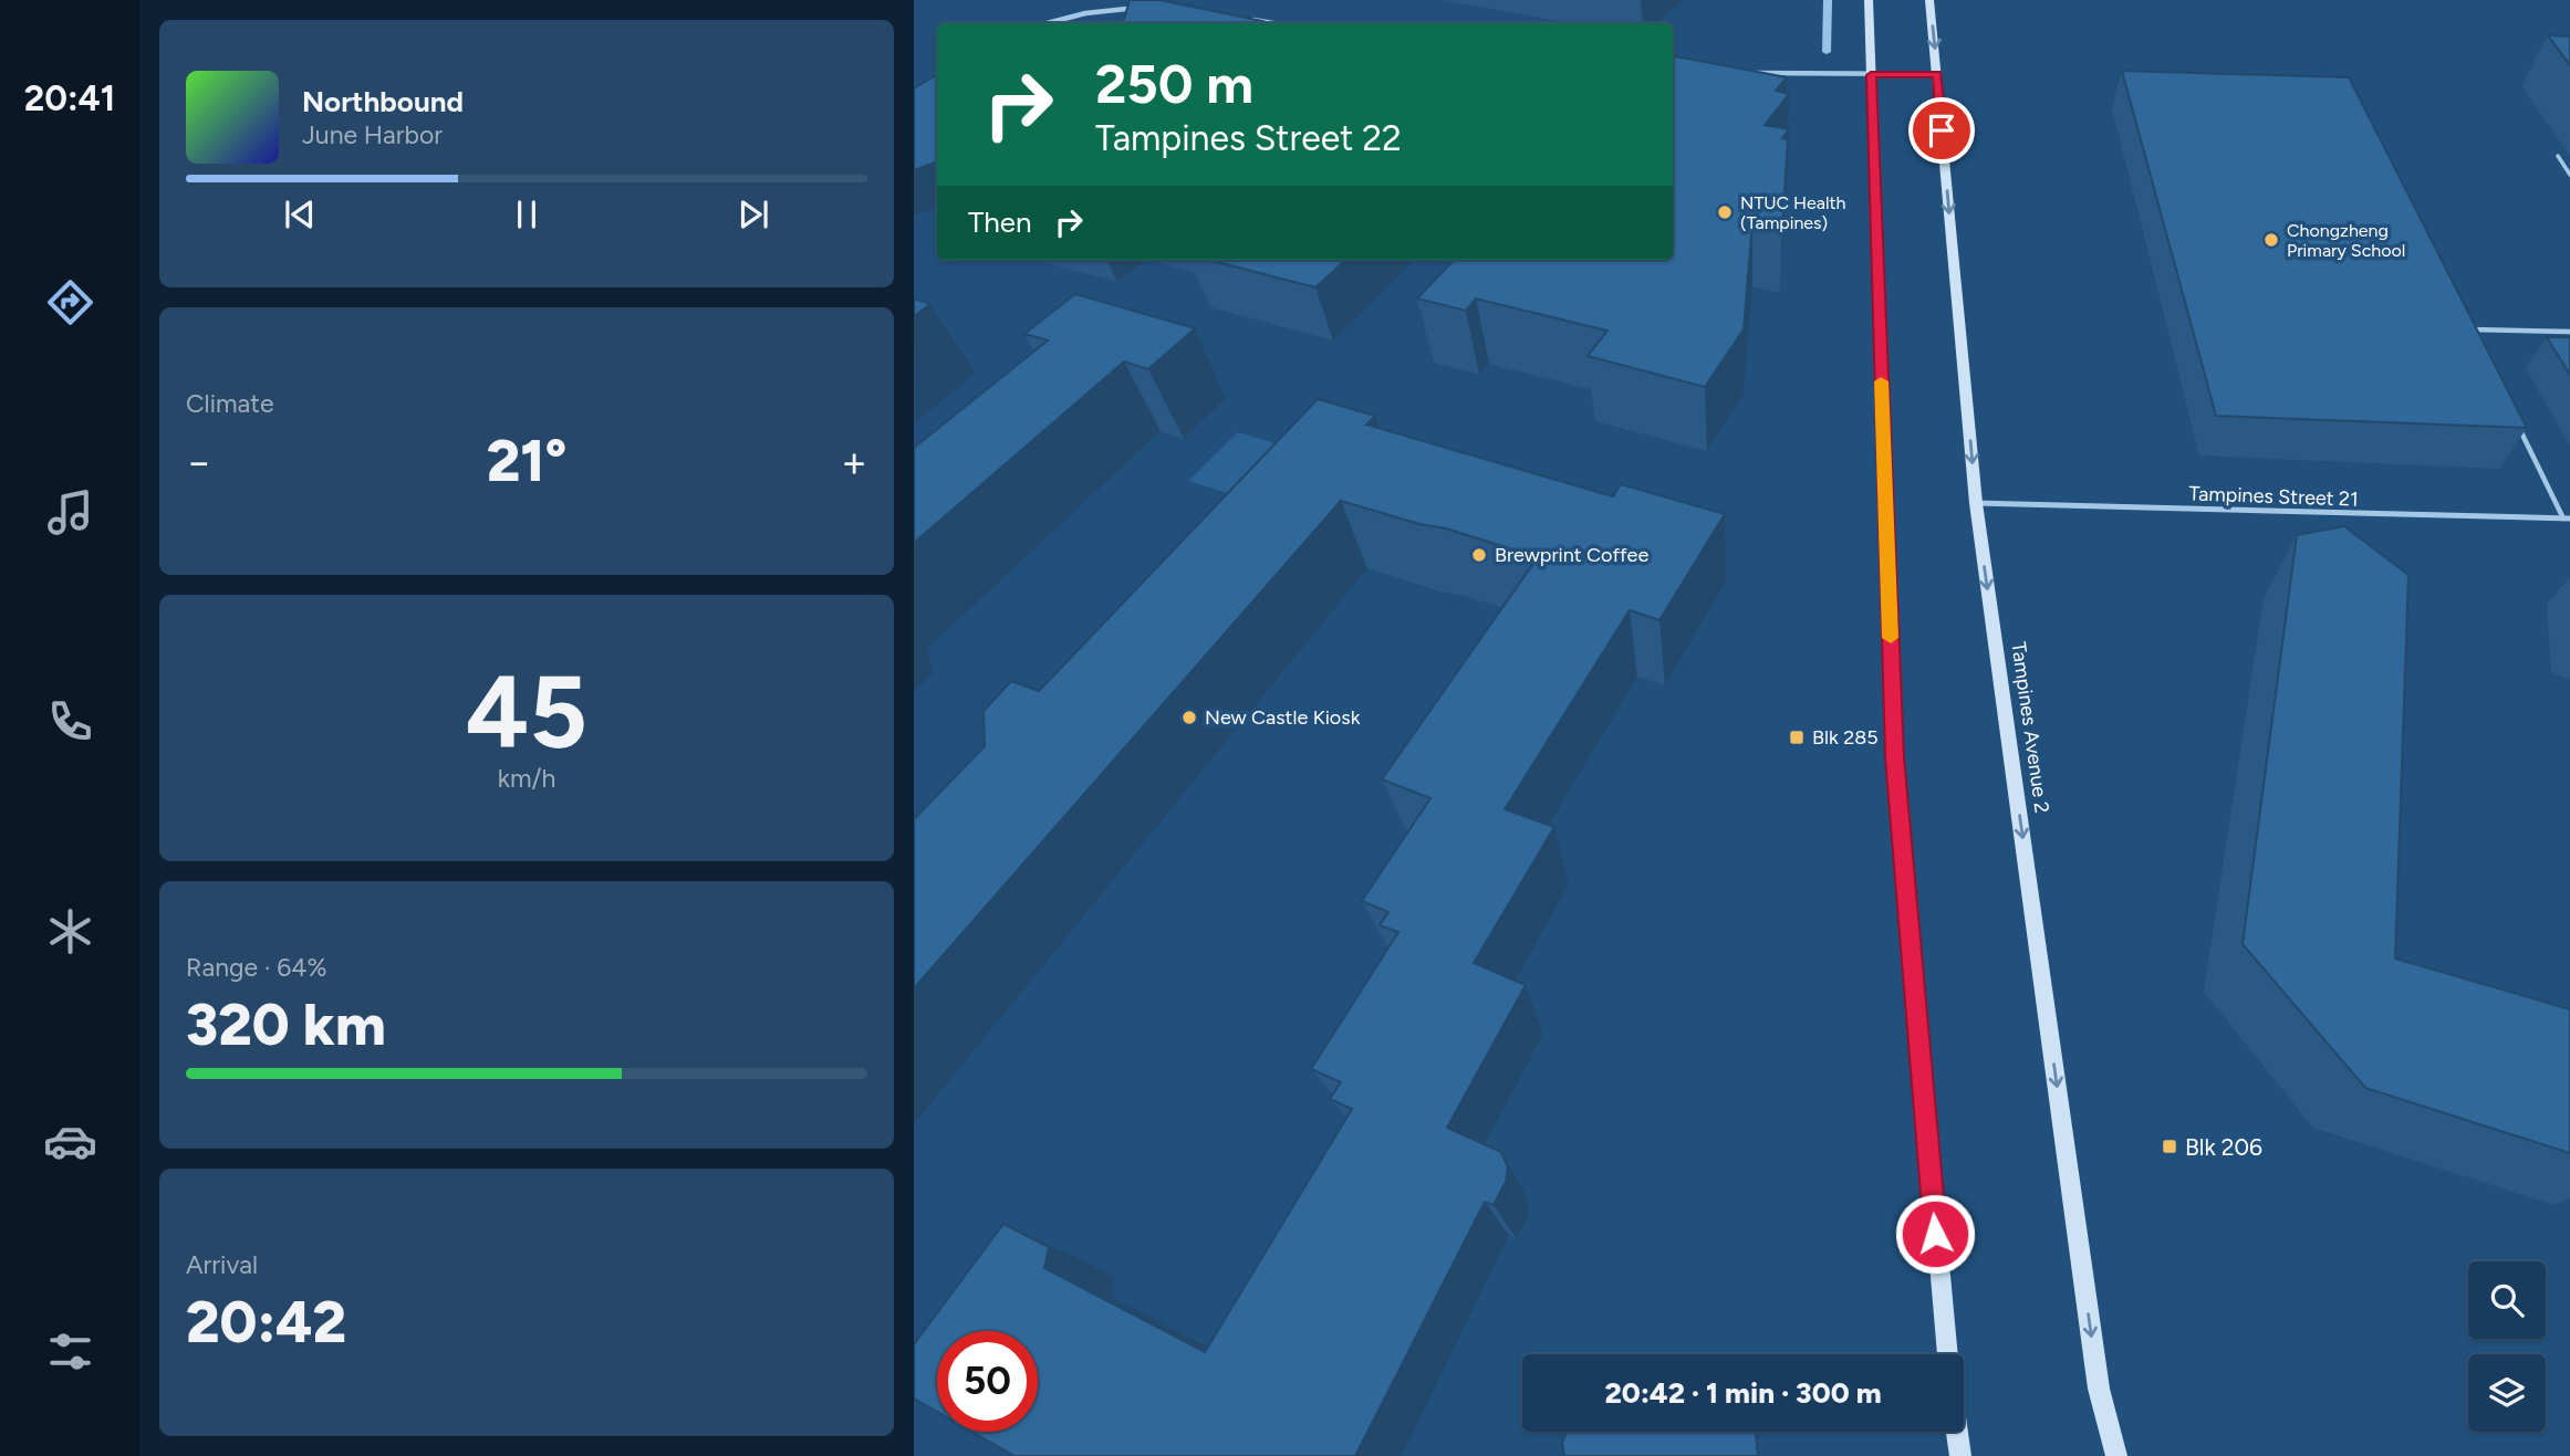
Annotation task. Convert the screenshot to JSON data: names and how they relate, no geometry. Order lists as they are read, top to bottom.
{
  "streets": {
    "main road": ["Tampines Avenue 2"],
    "street": ["Tampines Street 21"]
  },
  "crossings": [
    ["Tampines Street 21", "Tampines Avenue 2"]
  ],
  "places": {
    "other": [
      "NTUC Health (Tampines)",
      "Chongzheng Primary School",
      "Brewprint Coffee",
      "New Castle Kiosk"
    ],
    "transit": ["Blk 285", "Blk 206"]
  },
  "page": {
    "tabs": "20:41",
    "turn": ["250 m", "Tampines Street 22"],
    "song": ["Northbound", "June Harbor"],
    "then": "Then",
    "tile": [
      "Climate",
      ["45", "km/h"],
      ["Range · 64%", "320 km"],
      ["Arrival", "20:42"]
    ],
    "heat": ["−", "21°", "+"],
    "limit": "50",
    "trip": "20:42 · 1 min · 300 m"
  }
}
